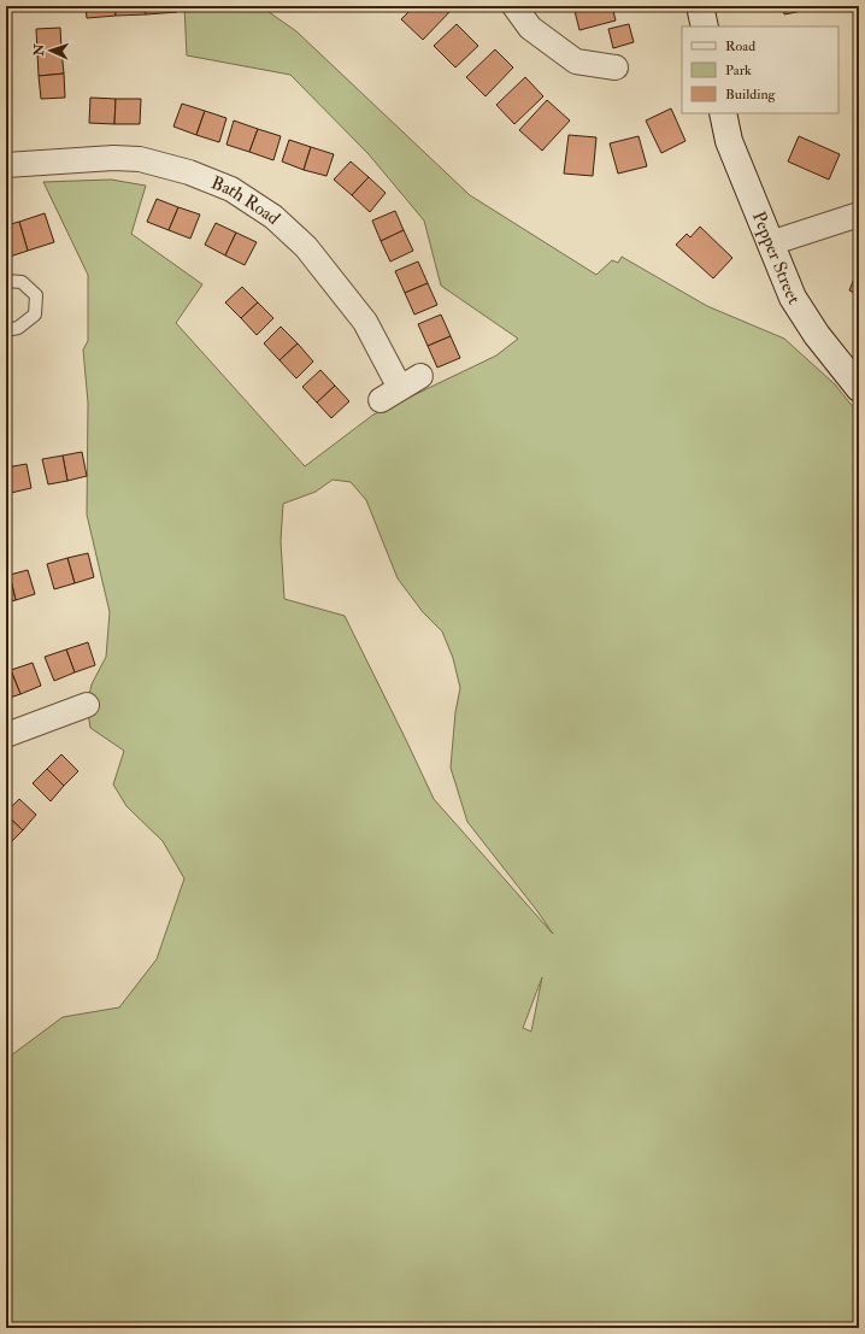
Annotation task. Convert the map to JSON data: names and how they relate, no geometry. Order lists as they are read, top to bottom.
{
  "streets": {
    "main road": ["Pepper Street"],
    "street": ["Bath Road"]
  },
  "legend": ["Road", "Park", "Building"],
  "north": "left"
}
